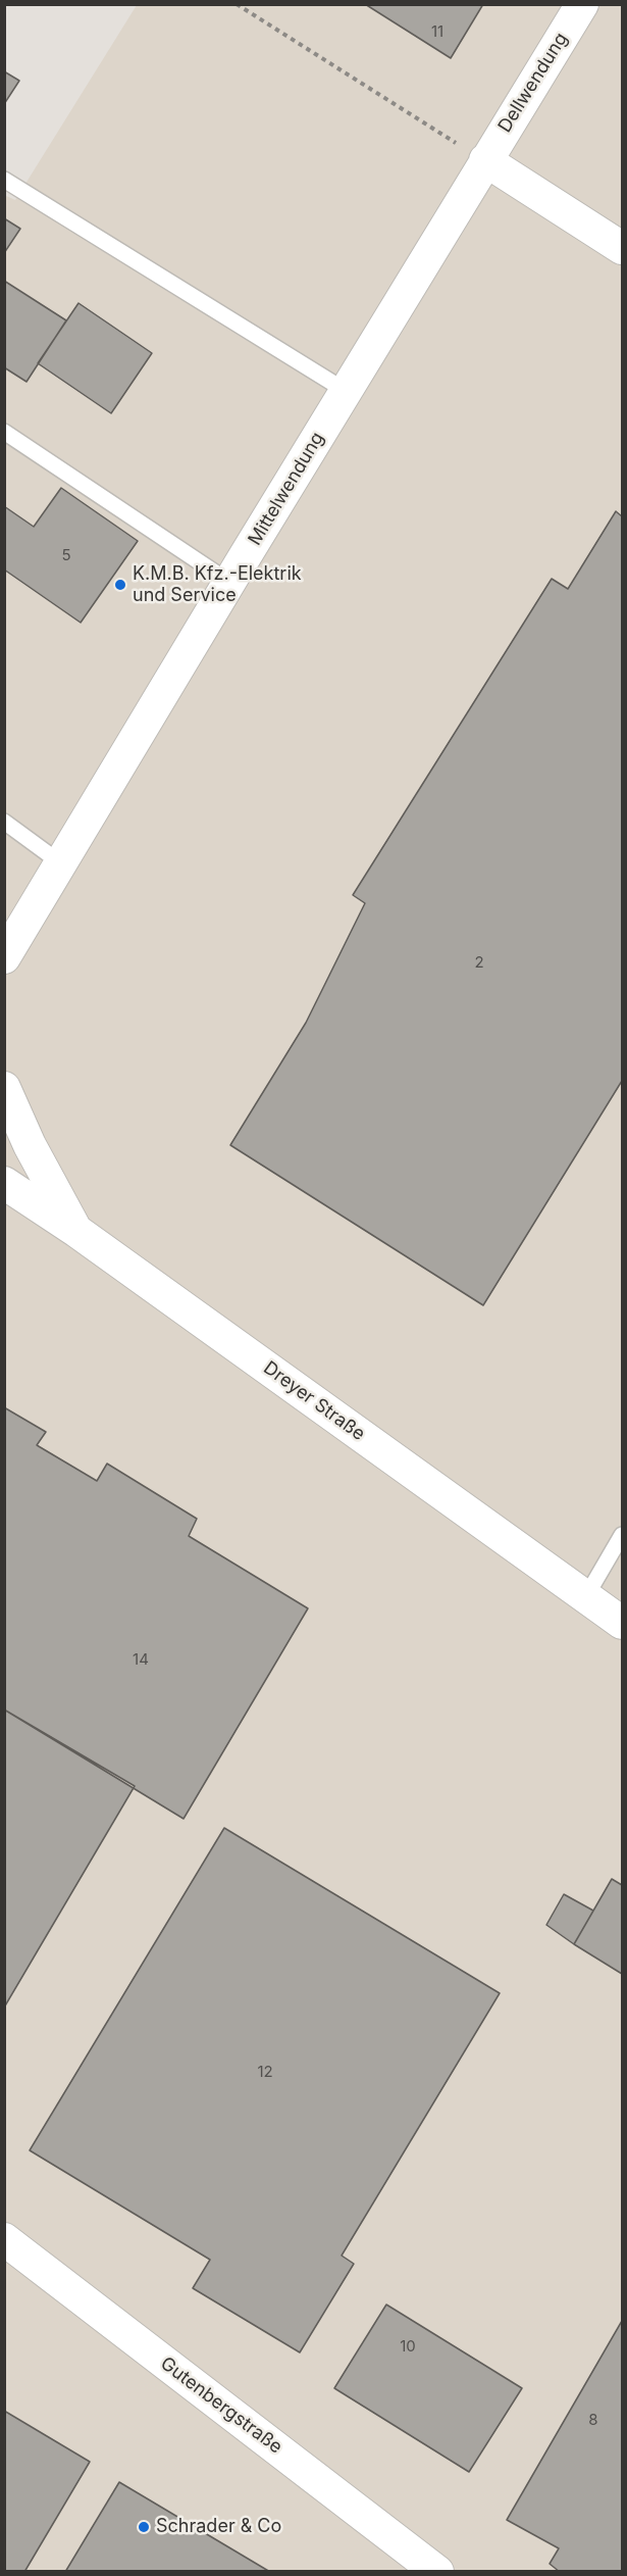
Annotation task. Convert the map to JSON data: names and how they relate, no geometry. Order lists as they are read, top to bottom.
{
  "streets": {
    "street": [
      "Dellwendung",
      "Mittelwendung",
      "Dreyer Straße",
      "Gutenbergstraße"
    ]
  },
  "crossings": [
    ["Dellwendung", "Mittelwendung"]
  ],
  "places": ["K.M.B. Kfz.-Elektrik und Service", "Schrader & Co"],
  "house_numbers": [
    "11",
    "5",
    "2",
    "14",
    "12",
    "10",
    "8"
  ]
}
